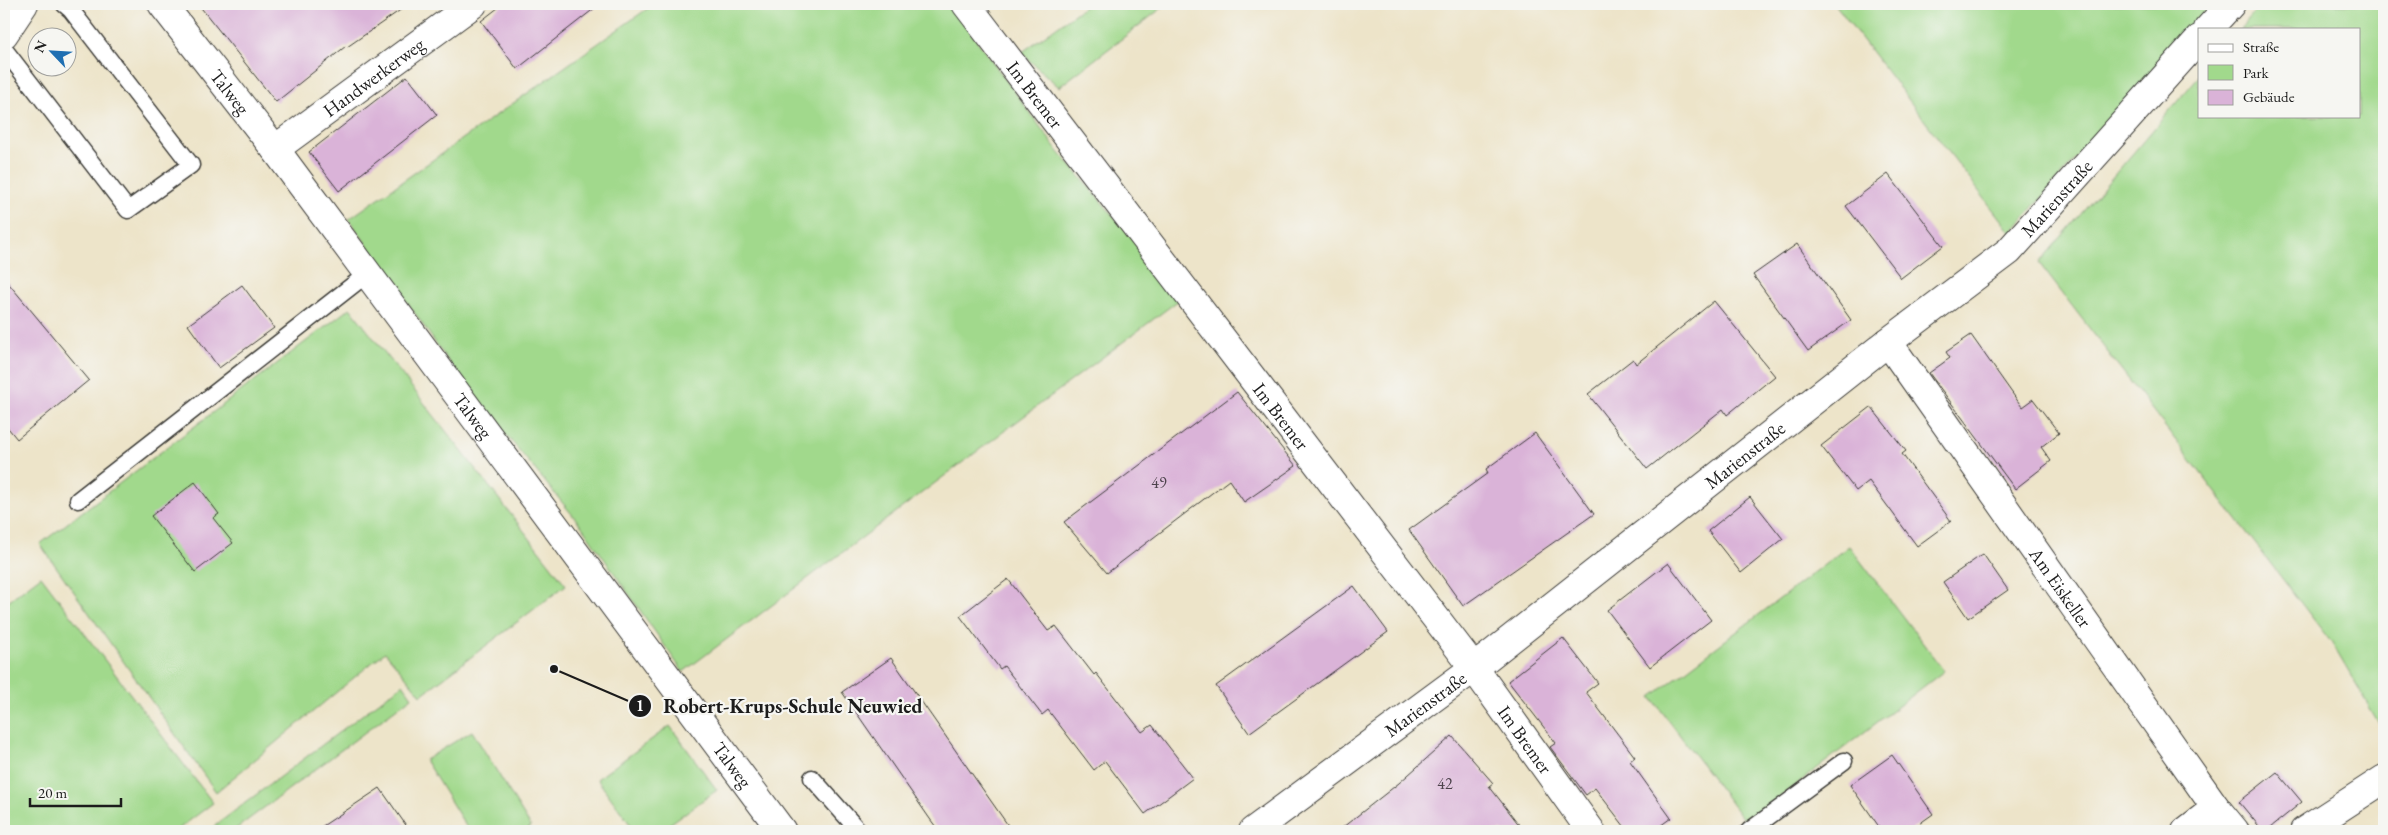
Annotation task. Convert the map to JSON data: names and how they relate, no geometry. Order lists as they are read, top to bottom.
{
  "streets": {
    "street": [
      "Handwerkerweg",
      "Talweg",
      "Im Bremer",
      "Marienstraße",
      "Am Eiskeller"
    ]
  },
  "crossings": [
    ["Handwerkerweg", "Talweg"],
    ["Im Bremer", "Marienstraße"],
    ["Marienstraße", "Am Eiskeller"]
  ],
  "places": ["Robert-Krups-Schule Neuwied"],
  "house_numbers": ["49", "42"],
  "legend": ["Straße", "Park", "Gebäude"],
  "scale_bar": "20 m",
  "north": "top left"
}
